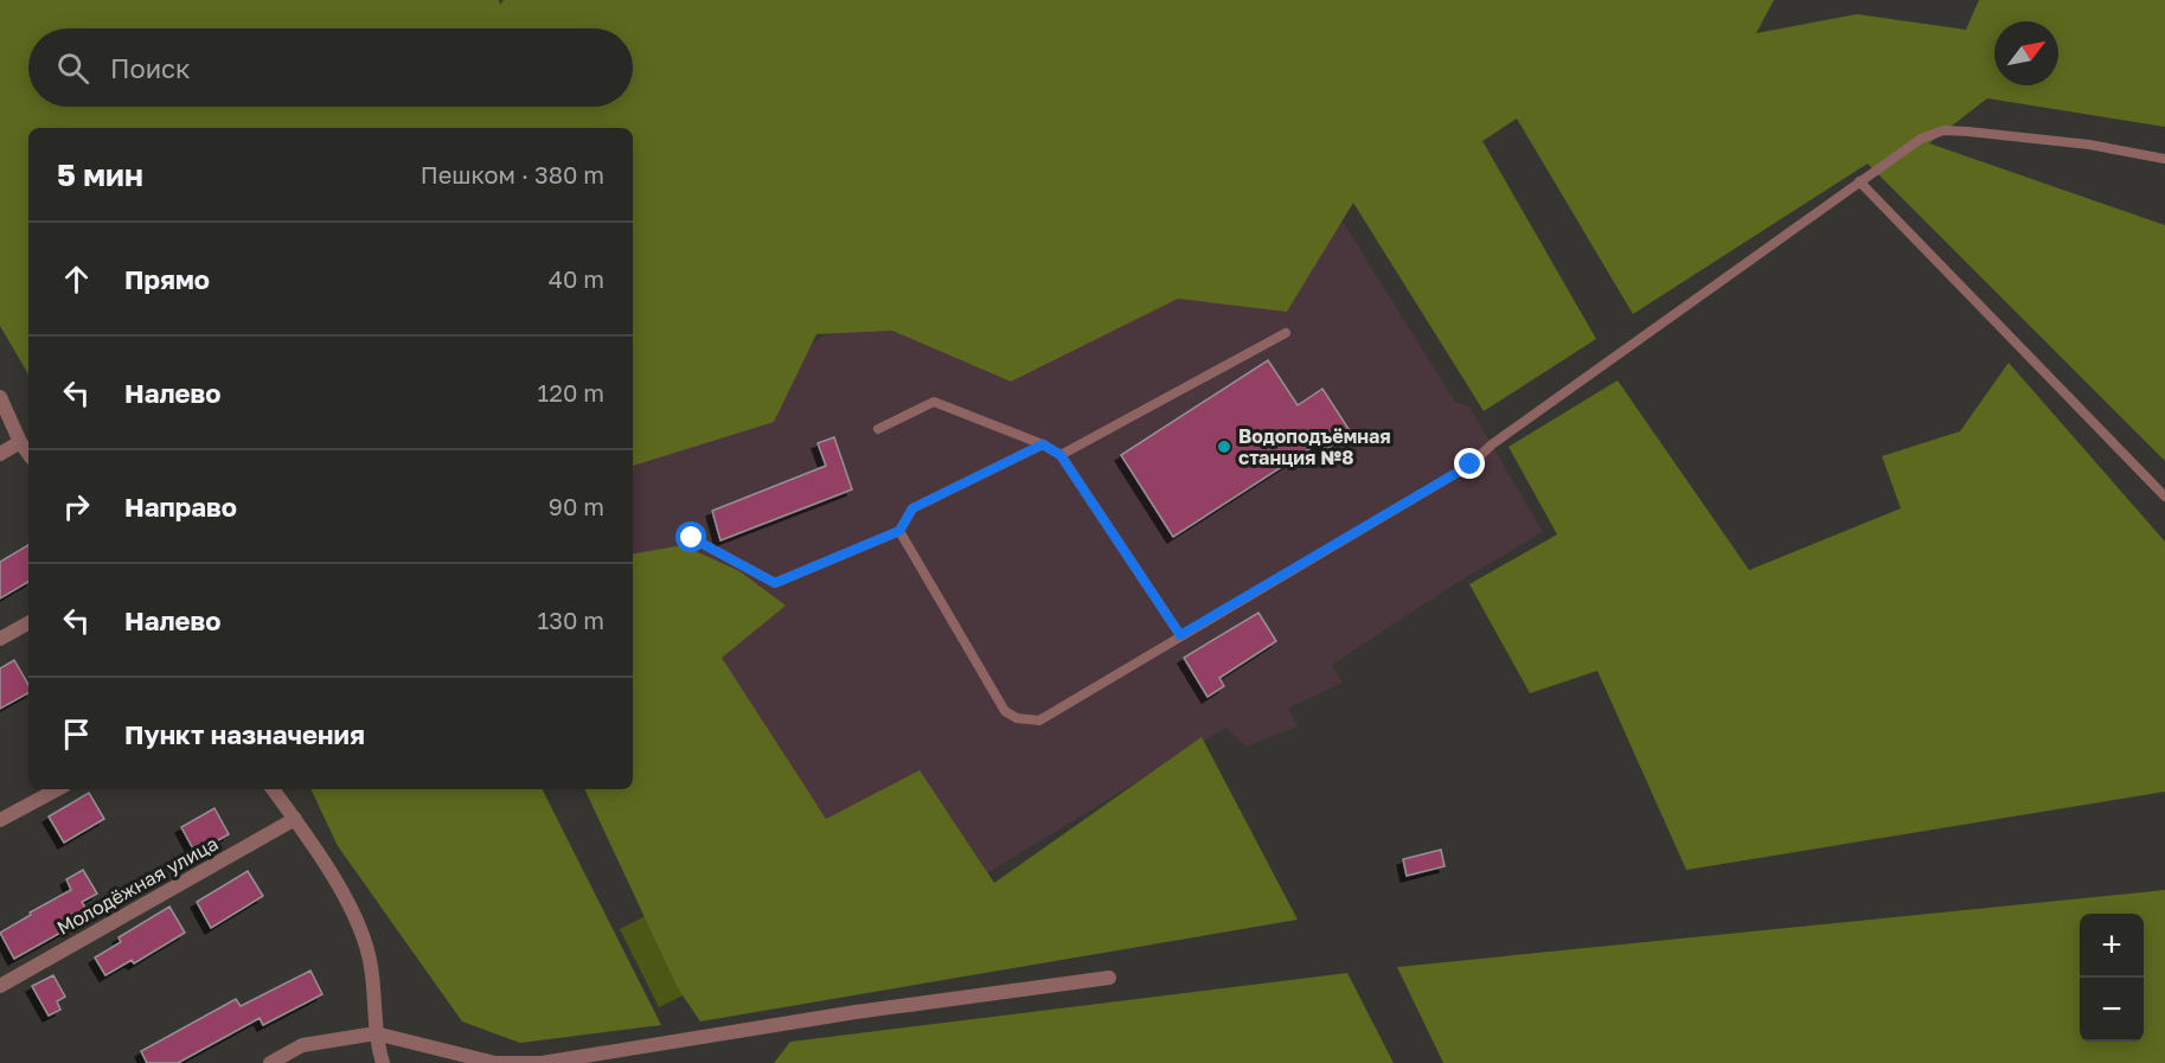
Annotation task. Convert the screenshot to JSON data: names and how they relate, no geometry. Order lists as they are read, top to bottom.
{
  "streets": {
    "street": ["Молодёжная улица"]
  },
  "places": ["Водоподъёмная станция №8"],
  "north": "top right",
  "page": {
    "search": "Поиск",
    "heading": ["5 мин", "Пешком · 380 m"],
    "list": [
      ["Прямо", "40 m"],
      ["Налево", "120 m"],
      ["Направо", "90 m"],
      ["Налево", "130 m"],
      "Пункт назначения"
    ],
    "map_buttons": ["+", "−"]
  }
}
